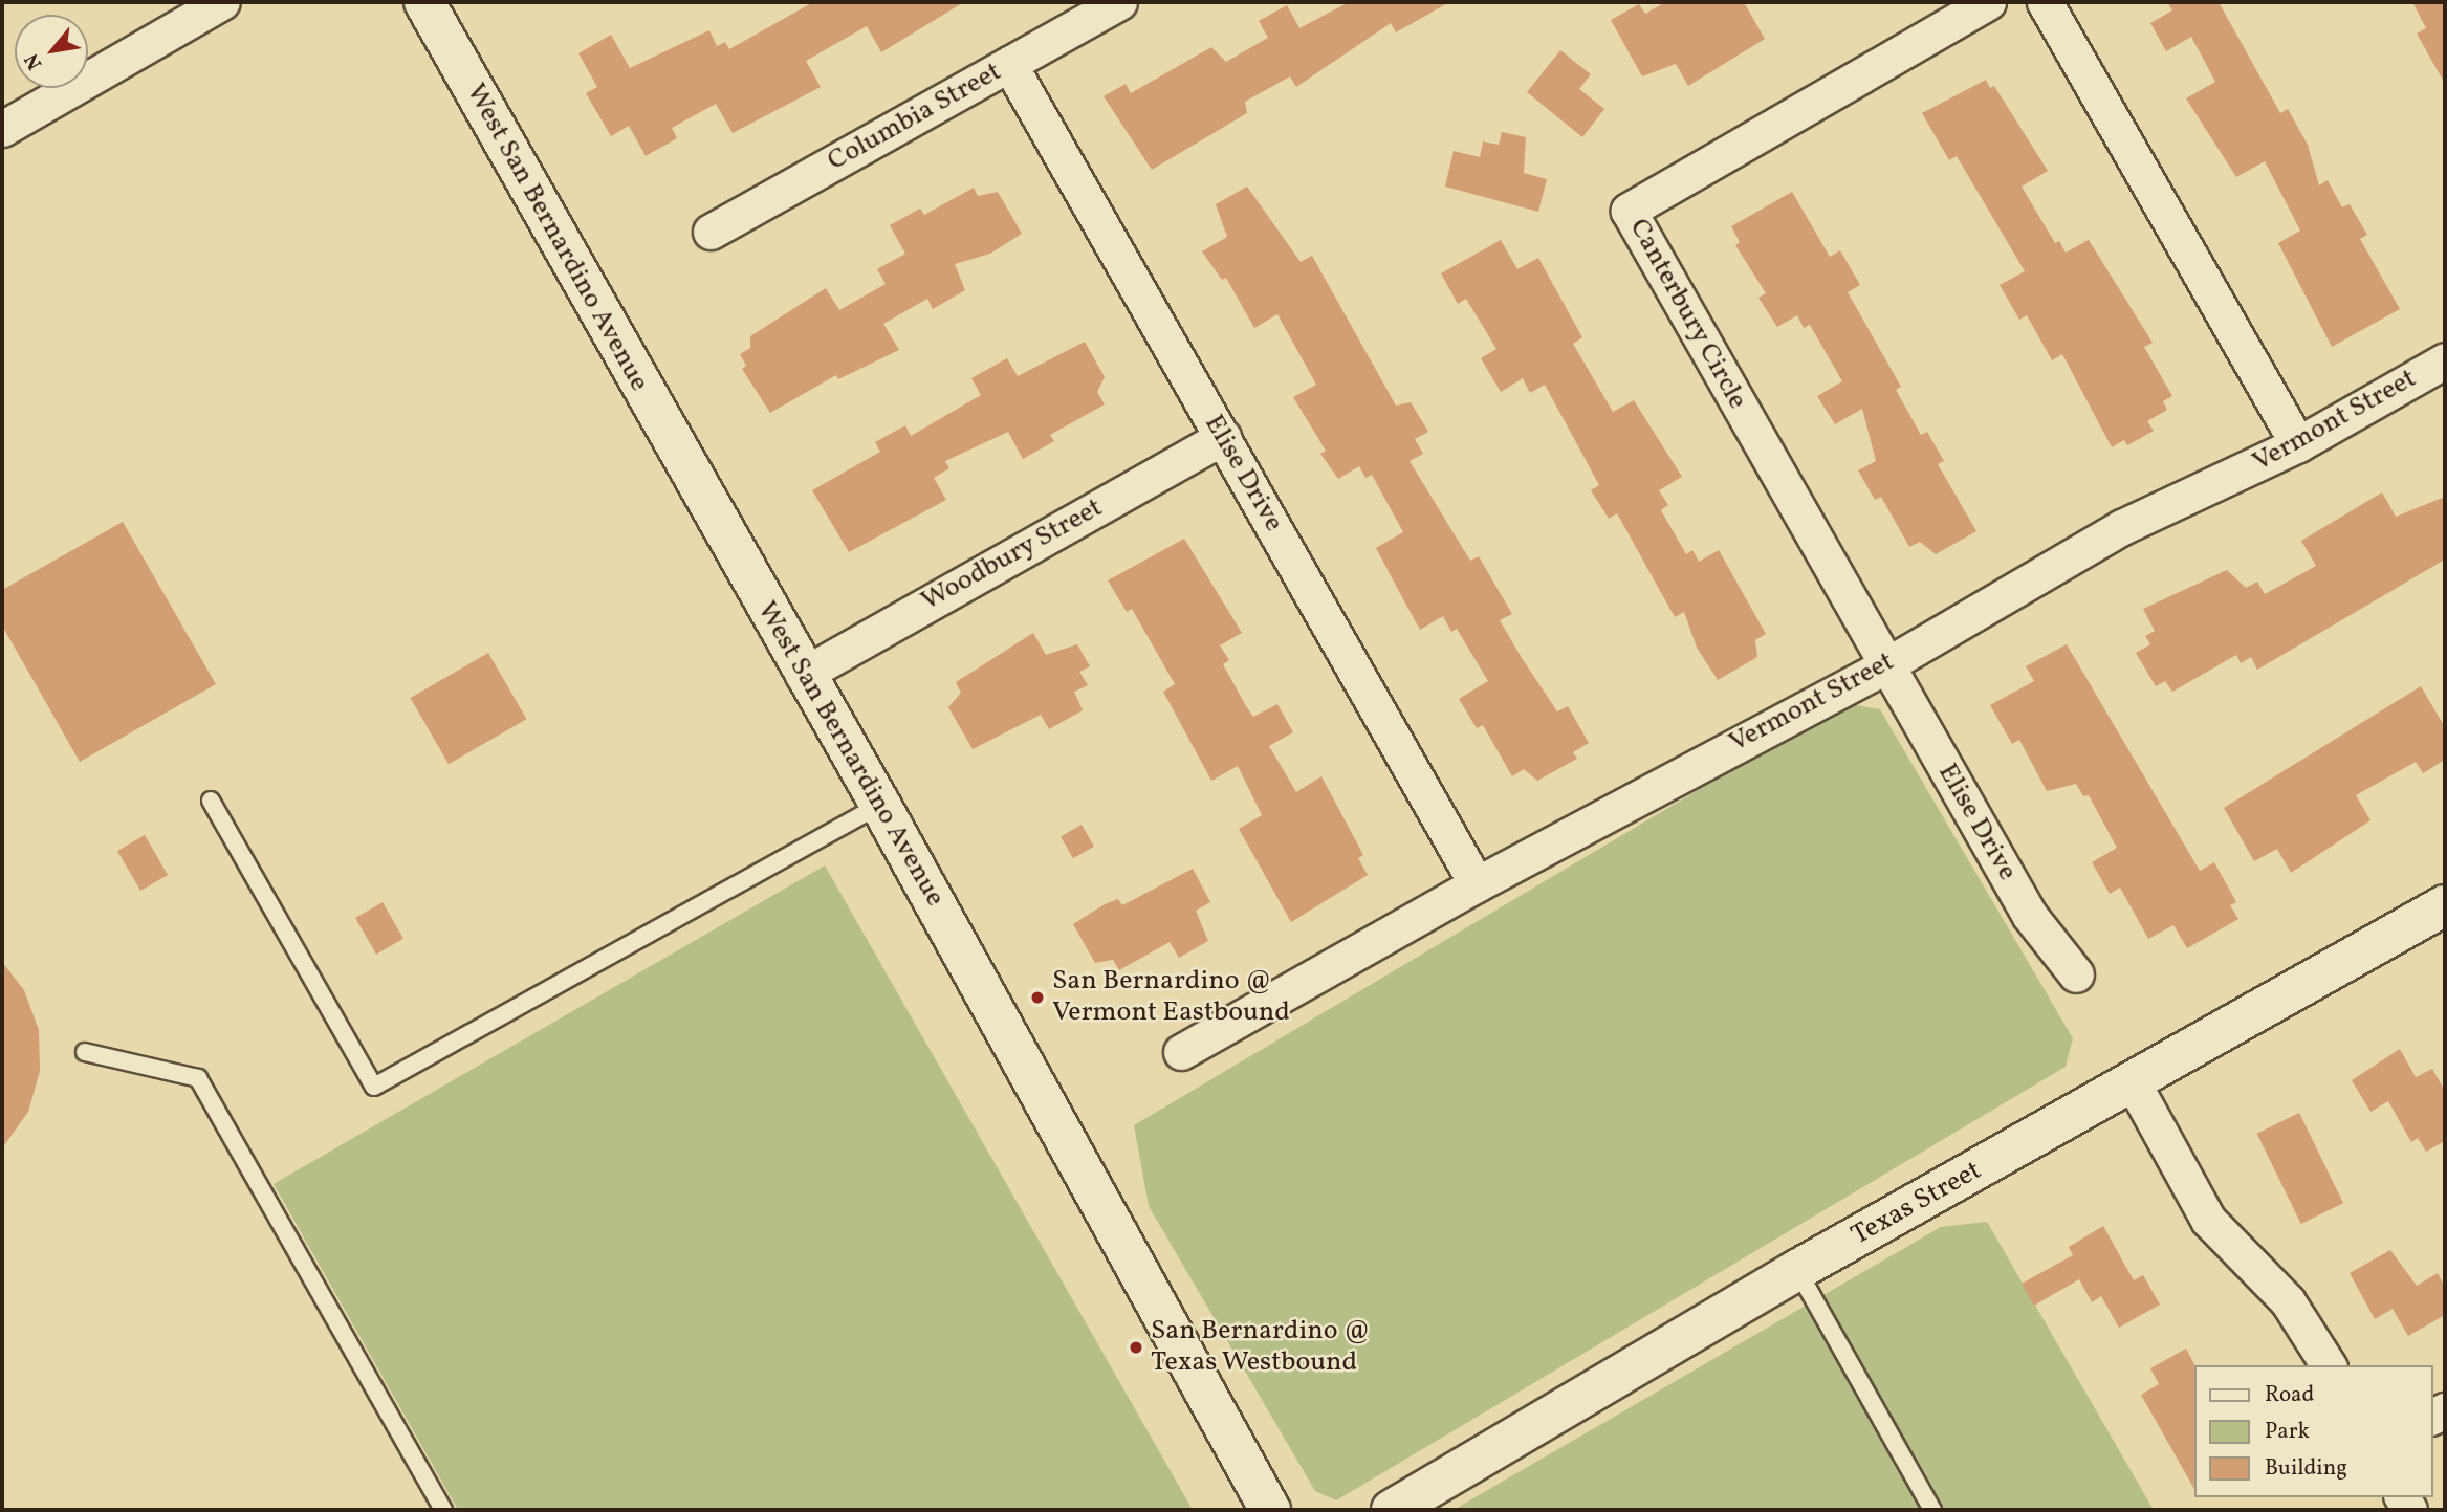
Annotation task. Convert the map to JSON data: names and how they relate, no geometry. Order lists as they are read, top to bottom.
{
  "streets": {
    "main road": ["West San Bernardino Avenue", "Texas Street"],
    "street": [
      "Columbia Street",
      "Canterbury Circle",
      "Vermont Street",
      "Elise Drive",
      "Woodbury Street"
    ]
  },
  "crossings": [
    ["Columbia Street", "Elise Drive"],
    ["West San Bernardino Avenue", "Woodbury Street"],
    ["Canterbury Circle", "Vermont Street"],
    ["Canterbury Circle", "Elise Drive"],
    ["Vermont Street", "Elise Drive"],
    ["Elise Drive", "Woodbury Street"]
  ],
  "places": ["San Bernardino @ Vermont Eastbound", "San Bernardino @ Texas Westbound"],
  "legend": ["Road", "Park", "Building"],
  "north": "bottom left"
}
